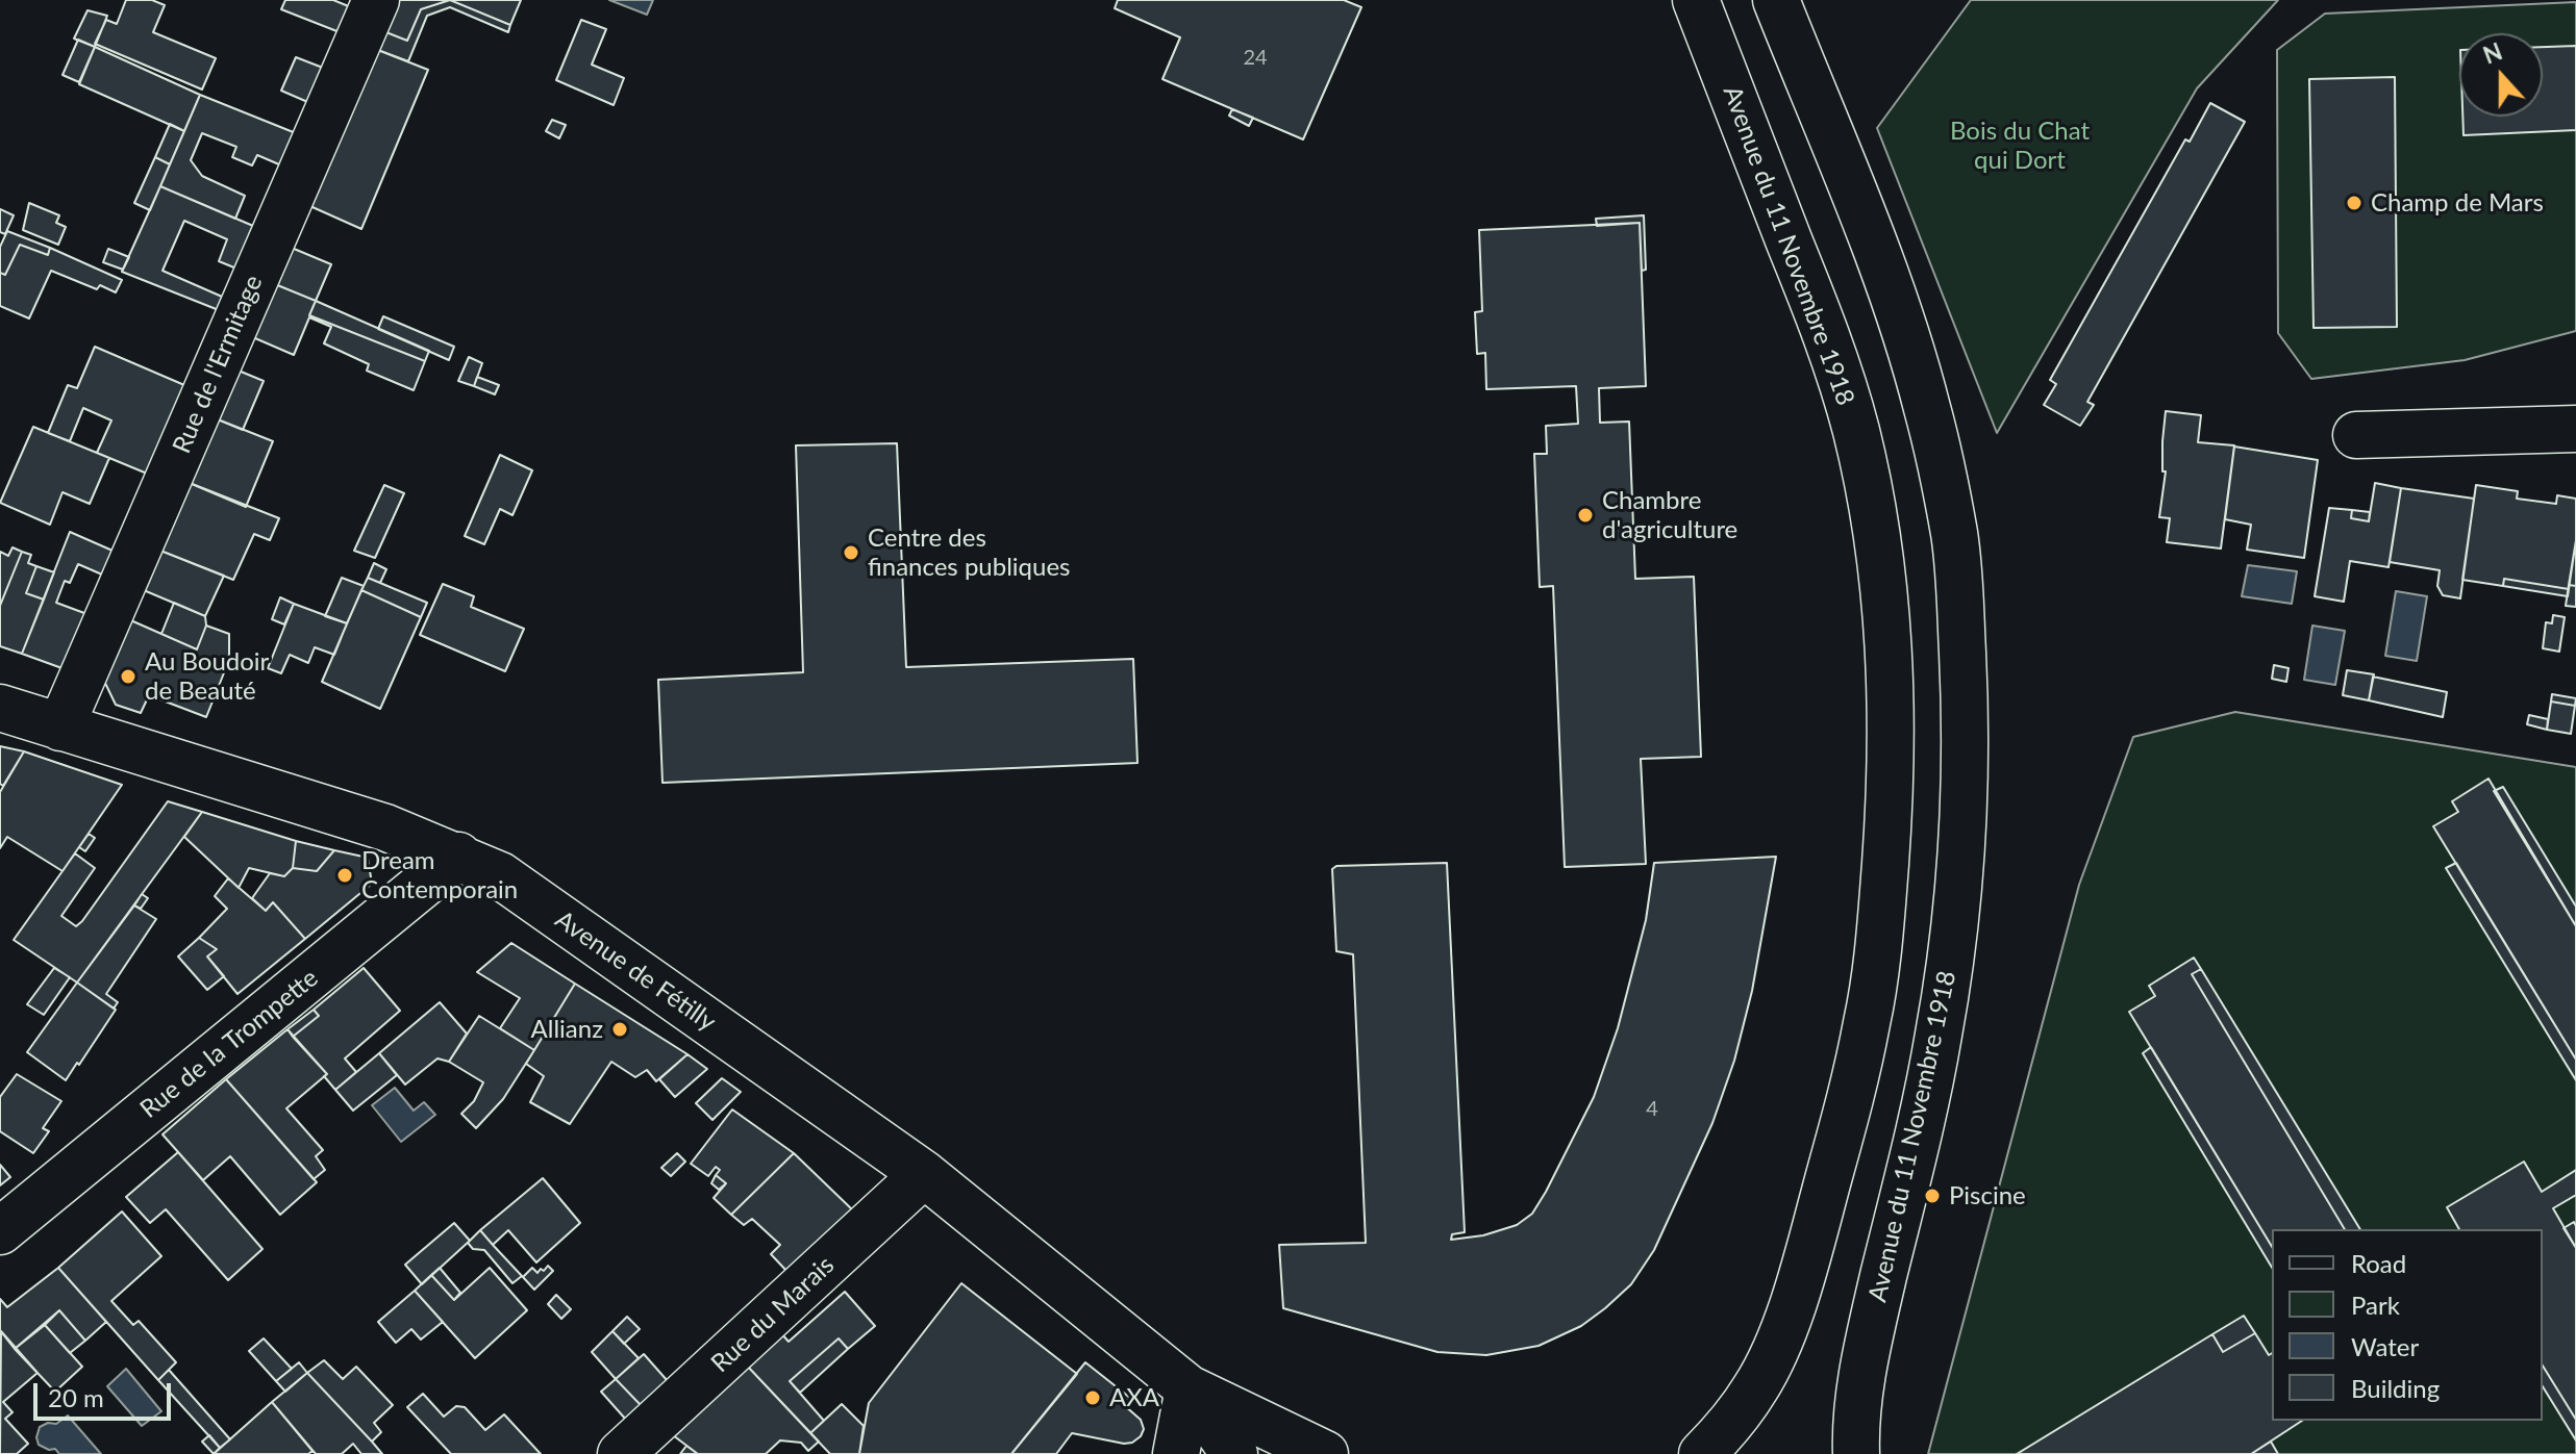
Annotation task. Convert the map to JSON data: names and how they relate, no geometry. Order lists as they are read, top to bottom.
{
  "streets": {
    "street": [
      "Avenue du 11 Novembre 1918",
      "Rue de l'Ermitage",
      "Avenue de Fétilly",
      "Rue de la Trompette",
      "Rue du Marais"
    ]
  },
  "crossings": [
    ["Rue de l'Ermitage", "Avenue de Fétilly"],
    ["Avenue de Fétilly", "Rue de la Trompette"],
    ["Avenue de Fétilly", "Rue du Marais"]
  ],
  "parks": ["Bois du Chat qui Dort"],
  "places": [
    "Champ de Mars",
    "Chambre d'agriculture",
    "Centre des finances publiques",
    "Au Boudoir de Beauté",
    "Dream Contemporain",
    "Allianz",
    "Piscine",
    "AXA"
  ],
  "house_numbers": ["24", "4"],
  "legend": [
    "Road",
    "Park",
    "Water",
    "Building"
  ],
  "scale_bar": "20 m",
  "north": "top"
}
